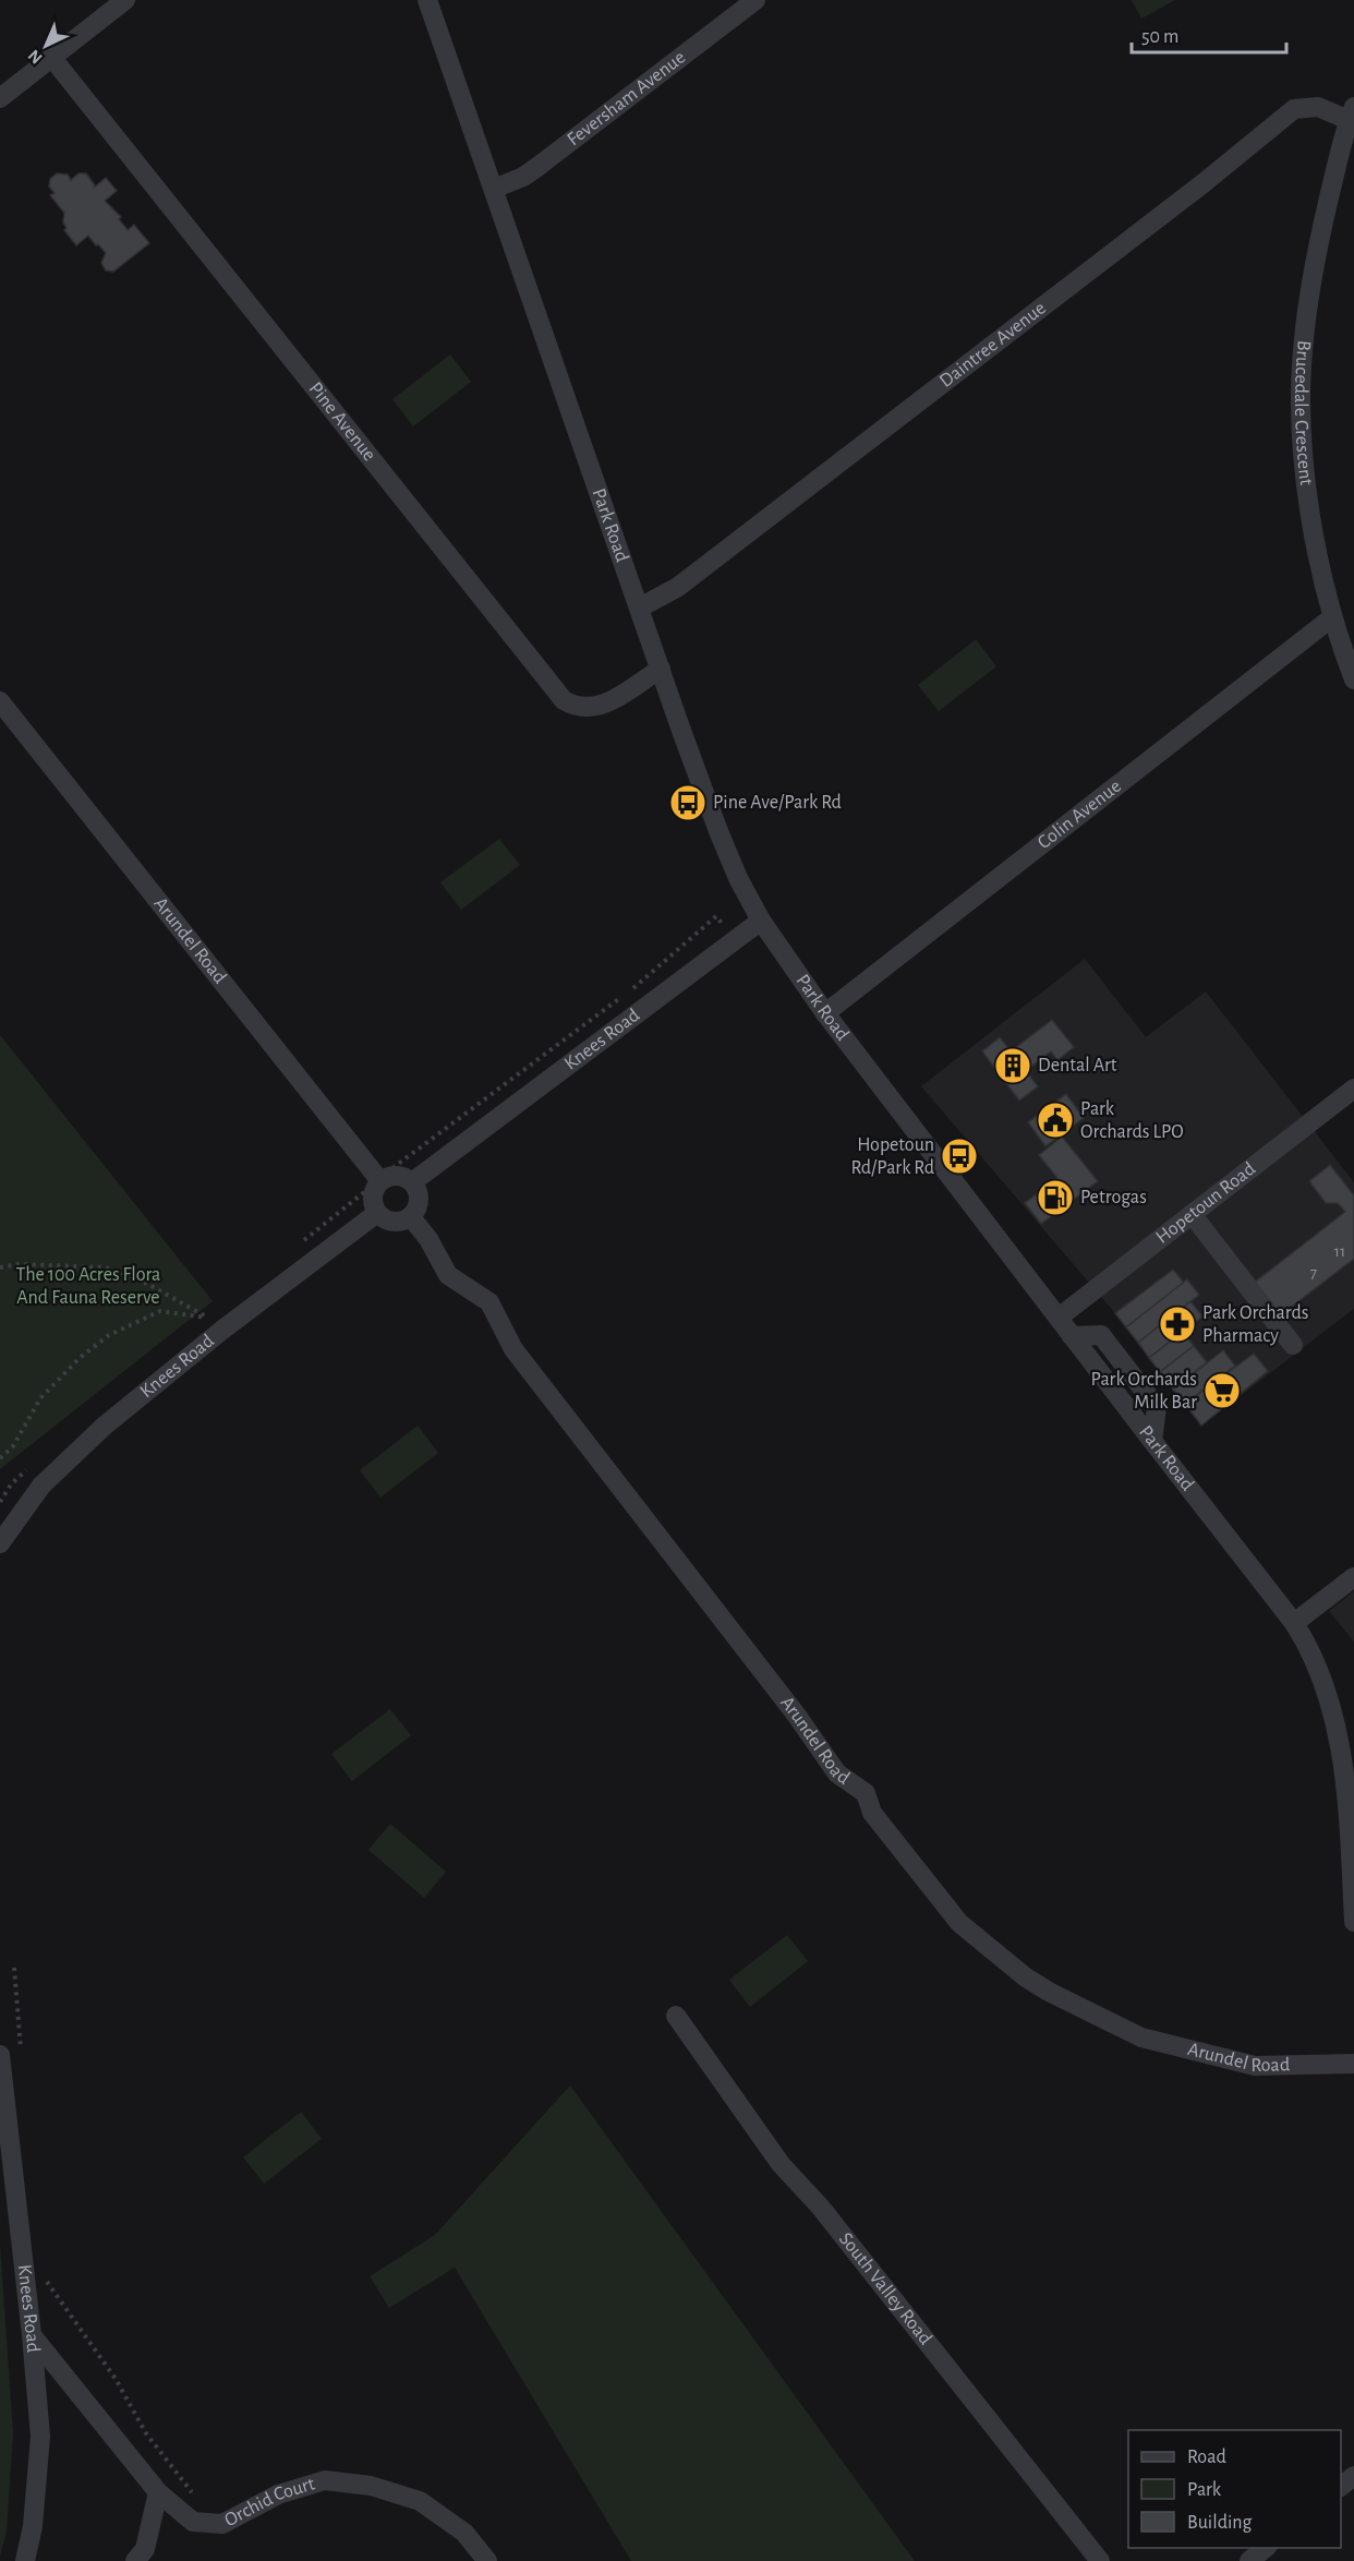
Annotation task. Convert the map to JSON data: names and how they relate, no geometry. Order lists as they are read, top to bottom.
{
  "streets": {
    "street": [
      "Feversham Avenue",
      "Daintree Avenue",
      "Brucedale Crescent",
      "Pine Avenue",
      "Park Road",
      "Colin Avenue",
      "Arundel Road",
      "Knees Road",
      "Hopetoun Road",
      "South Valley Road",
      "Orchid Court"
    ]
  },
  "crossings": [
    ["Feversham Avenue", "Park Road"],
    ["Daintree Avenue", "Brucedale Crescent"],
    ["Daintree Avenue", "Park Road"],
    ["Brucedale Crescent", "Colin Avenue"],
    ["Pine Avenue", "Park Road"],
    ["Park Road", "Colin Avenue"],
    ["Park Road", "Knees Road"],
    ["Park Road", "Hopetoun Road"],
    ["Arundel Road", "Knees Road"],
    ["Knees Road", "Orchid Court"]
  ],
  "parks": ["The 100 Acres Flora And Fauna Reserve"],
  "places": {
    "bus stop": ["Pine Ave/Park Rd", "Hopetoun Rd/Park Rd"],
    "building": ["Dental Art"],
    "public building": ["Park Orchards LPO"],
    "fuel station": ["Petrogas"],
    "pharmacy": ["Park Orchards Pharmacy"],
    "supermarket": ["Park Orchards Milk Bar"]
  },
  "house_numbers": ["11", "7"],
  "legend": ["Road", "Park", "Building"],
  "scale_bar": "50 m",
  "north": "bottom left"
}
